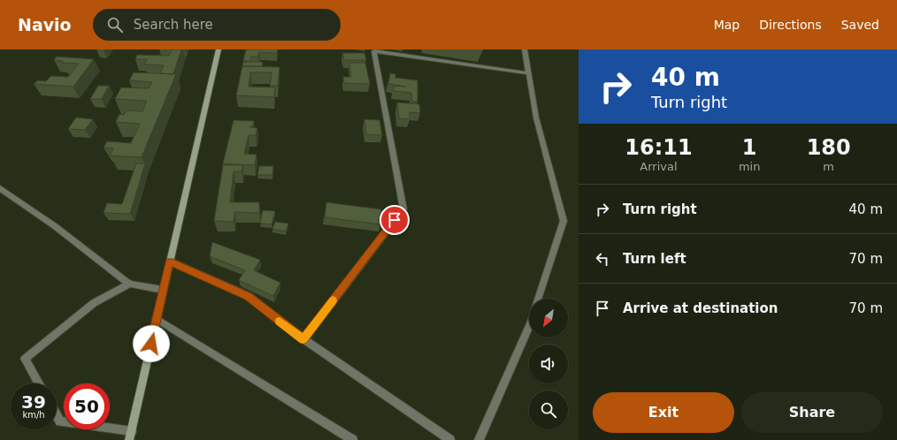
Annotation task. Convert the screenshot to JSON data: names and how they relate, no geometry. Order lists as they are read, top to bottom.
{
  "north": "bottom left",
  "page": {
    "header": "Navio",
    "search": "Search here",
    "nav": ["Map", "Directions", "Saved"],
    "turn": ["40 m", "Turn right"],
    "eta": [
      "16:11",
      "Arrival",
      "1",
      "min",
      "180",
      "m"
    ],
    "list": [
      {
        "name": "Turn right",
        "value": "40 m"
      },
      {
        "name": "Turn left",
        "value": "70 m"
      },
      {
        "name": "Arrive at destination",
        "value": "70 m"
      }
    ],
    "speed": "39 km/h",
    "limit": "50",
    "buttons": ["Exit", "Share"]
  }
}
